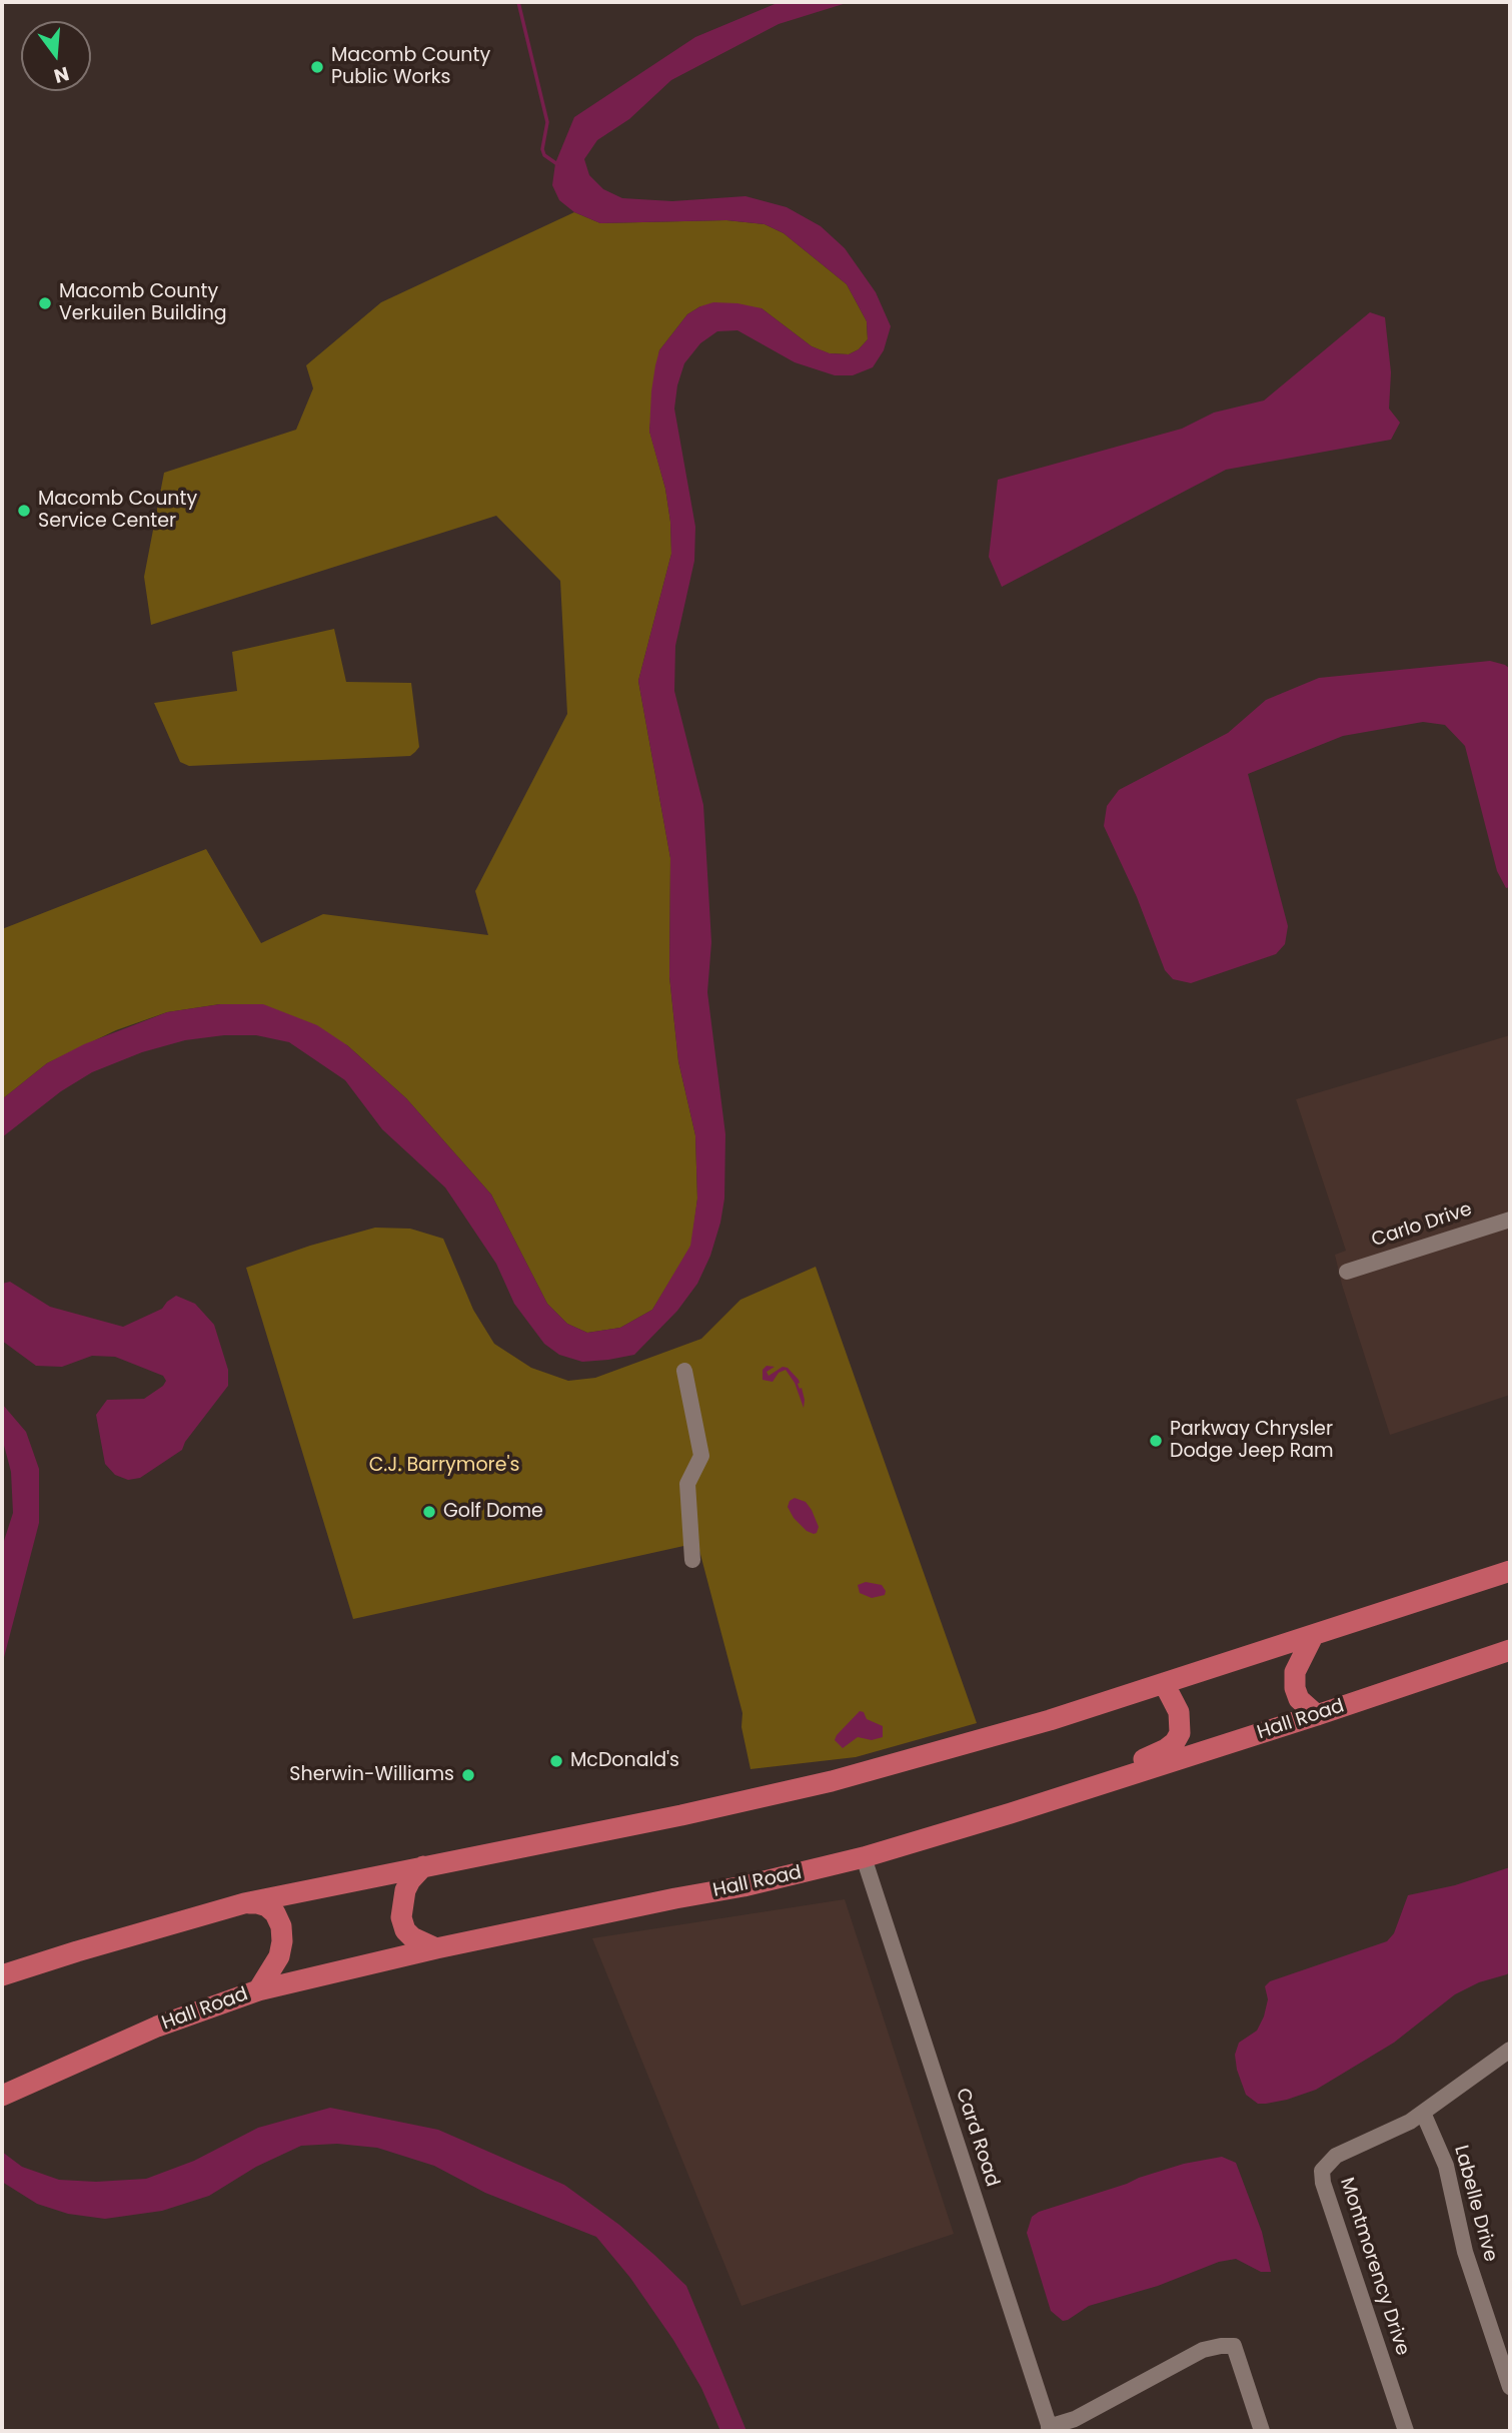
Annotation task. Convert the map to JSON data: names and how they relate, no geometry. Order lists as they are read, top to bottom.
{
  "streets": {
    "highway": ["Hall Road"],
    "street": [
      "Carlo Drive",
      "Card Road",
      "Labelle Drive",
      "Montmorency Drive"
    ]
  },
  "crossings": [
    ["Hall Road", "Card Road"],
    ["Labelle Drive", "Montmorency Drive"]
  ],
  "parks": ["C.J. Barrymore's"],
  "places": [
    "Macomb County Public Works",
    "Macomb County Verkuilen Building",
    "Macomb County Service Center",
    "Parkway Chrysler Dodge Jeep Ram",
    "Golf Dome",
    "McDonald's",
    "Sherwin-Williams"
  ],
  "north": "bottom"
}
